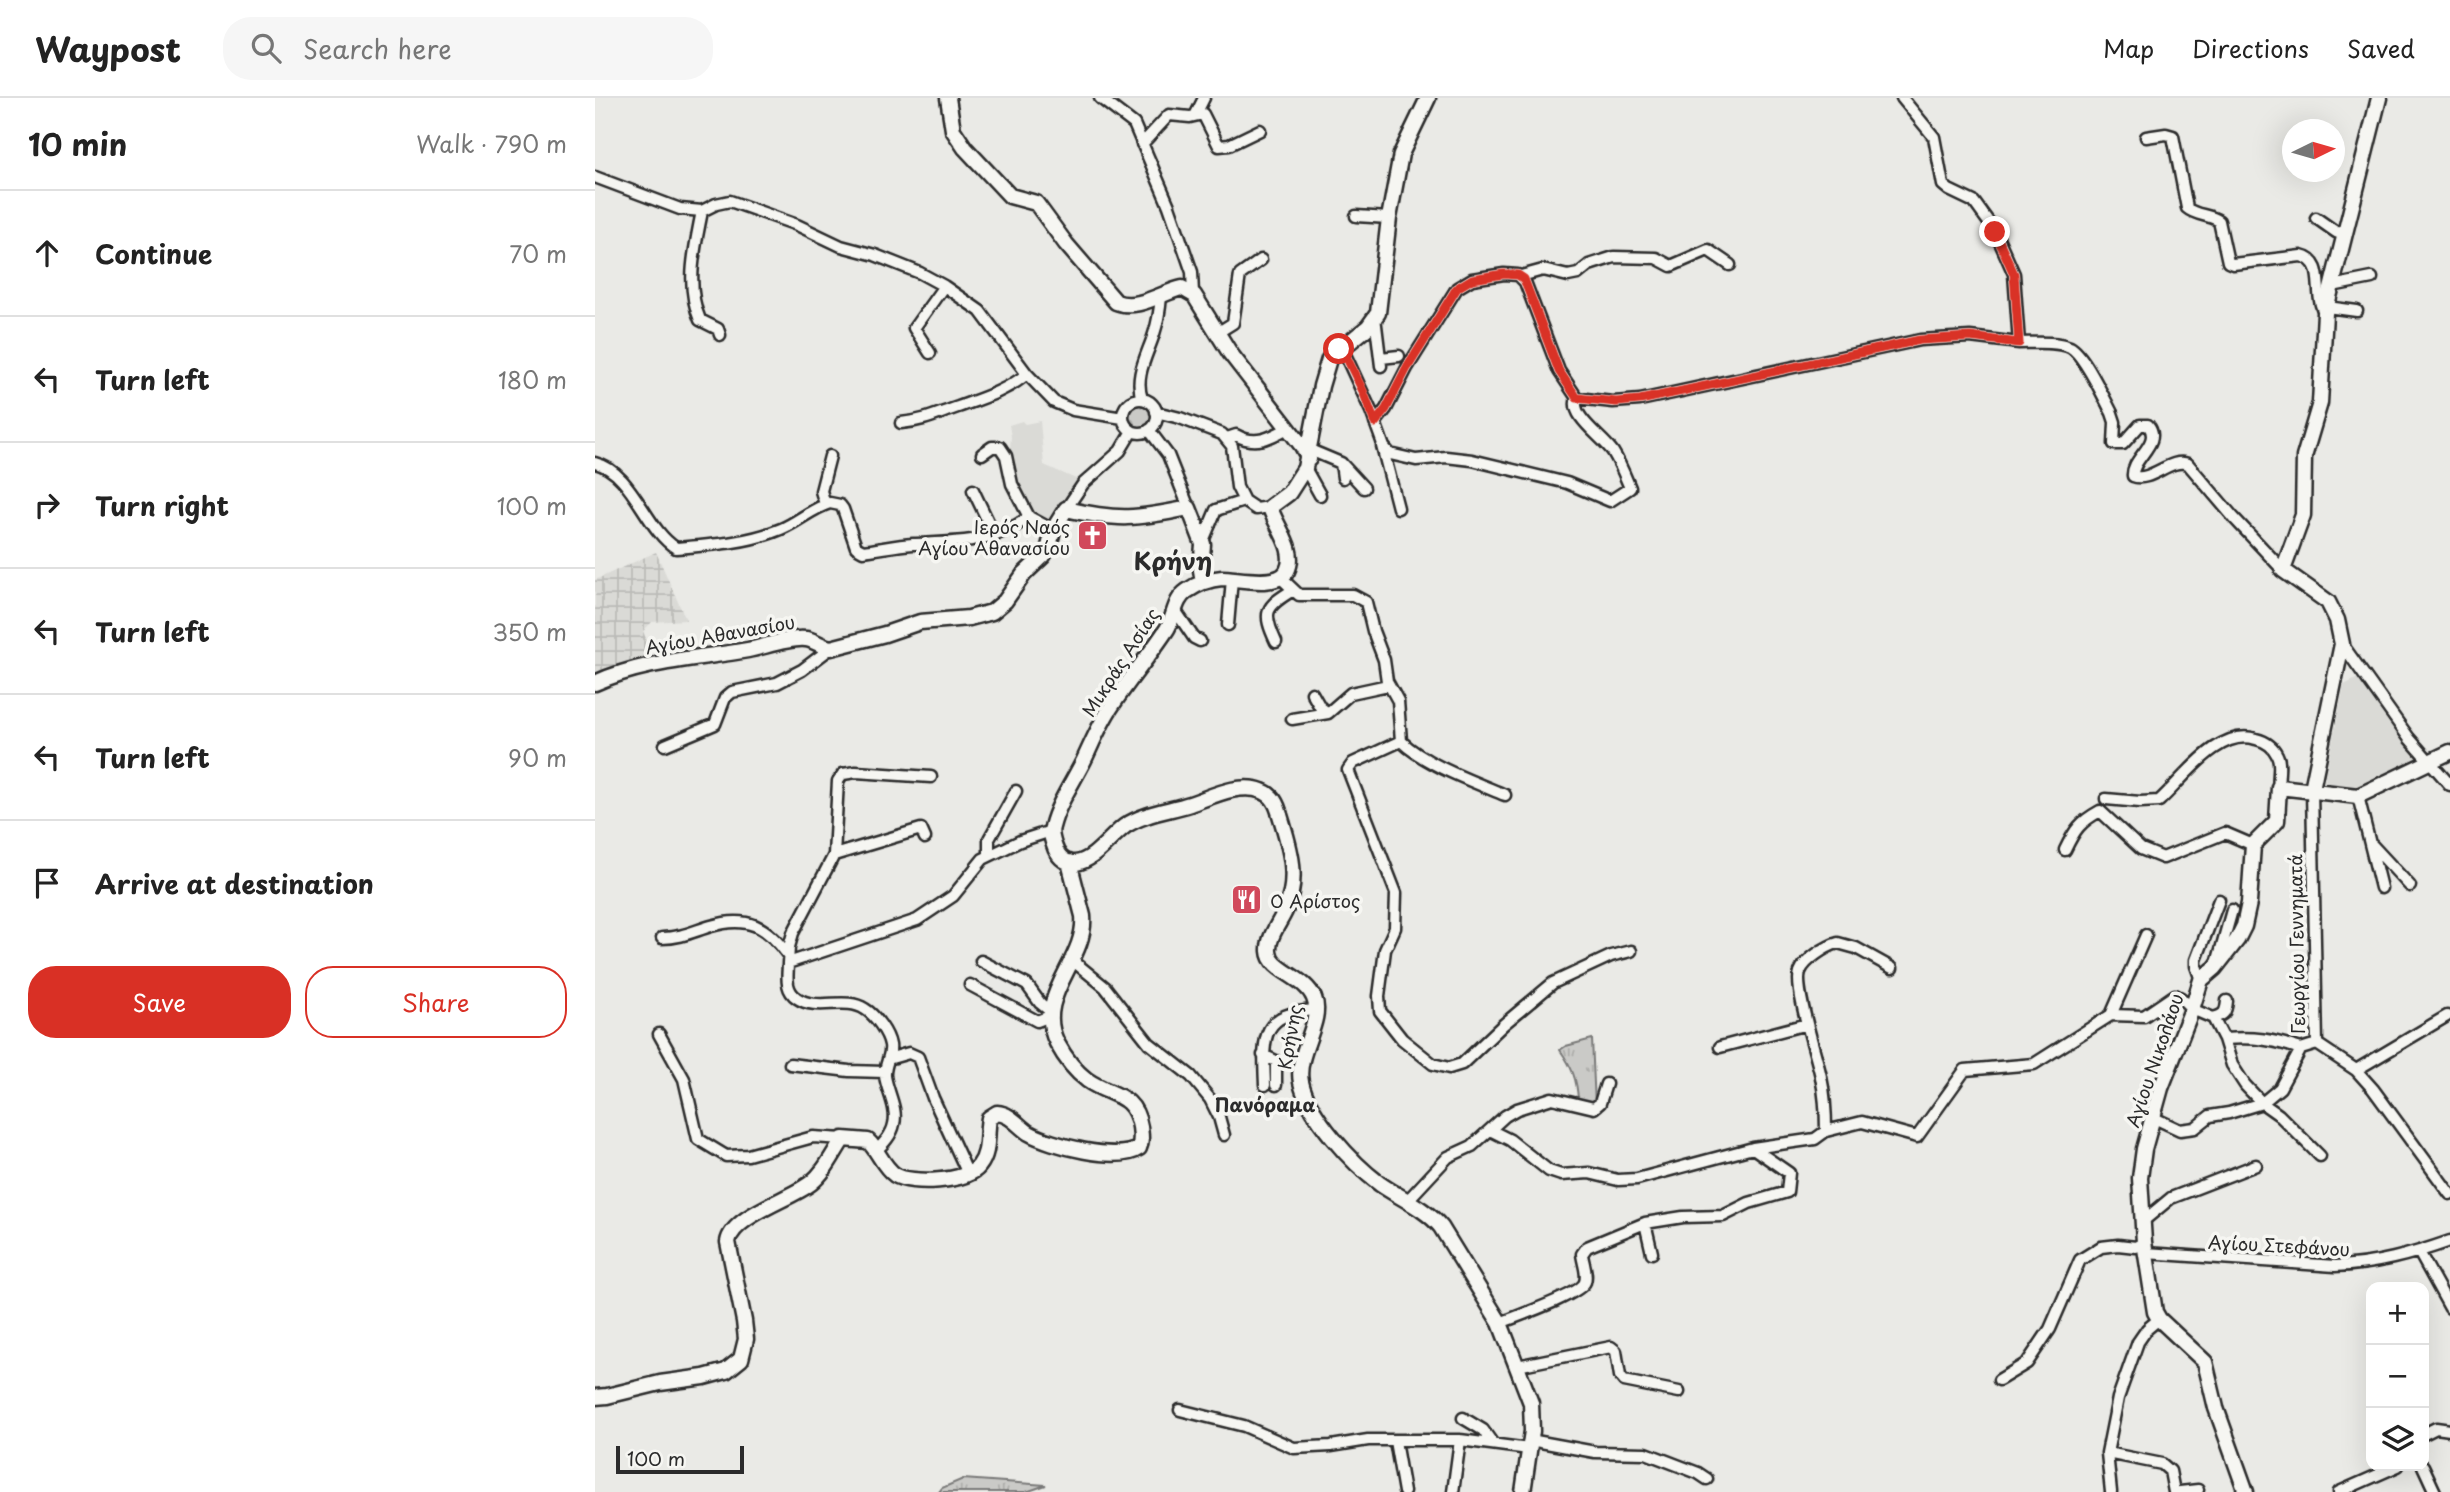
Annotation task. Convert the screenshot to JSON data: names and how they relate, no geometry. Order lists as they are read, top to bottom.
{
  "streets": {
    "street": [
      "Αγίου Αθανασίου",
      "Μικράς Ασίας",
      "Γεωργίου Γεννηματά",
      "Κρήνης",
      "Αγίου Νικολάου",
      "Αγίου Στεφάνου"
    ]
  },
  "crossings": [
    ["Αγίου Νικολάου", "Αγίου Στεφάνου"]
  ],
  "districts": ["Κρήνη", "Πανόραμα"],
  "places": {
    "church": ["Ιερός Ναός Αγίου Αθανασίου"],
    "restaurant": ["Ο Αρίστος"]
  },
  "scale_bar": "100 m",
  "north": "right",
  "page": {
    "header": "Waypost",
    "search": "Search here",
    "nav": ["Map", "Directions", "Saved"],
    "heading": ["10 min", "Walk · 790 m"],
    "list": [
      ["Continue", "70 m"],
      ["Turn left", "180 m"],
      ["Turn right", "100 m"],
      ["Turn left", "350 m"],
      ["Turn left", "90 m"],
      "Arrive at destination"
    ],
    "buttons": ["Save", "Share"],
    "map_buttons": ["+", "−"],
    "scale": "100 m"
  }
}
